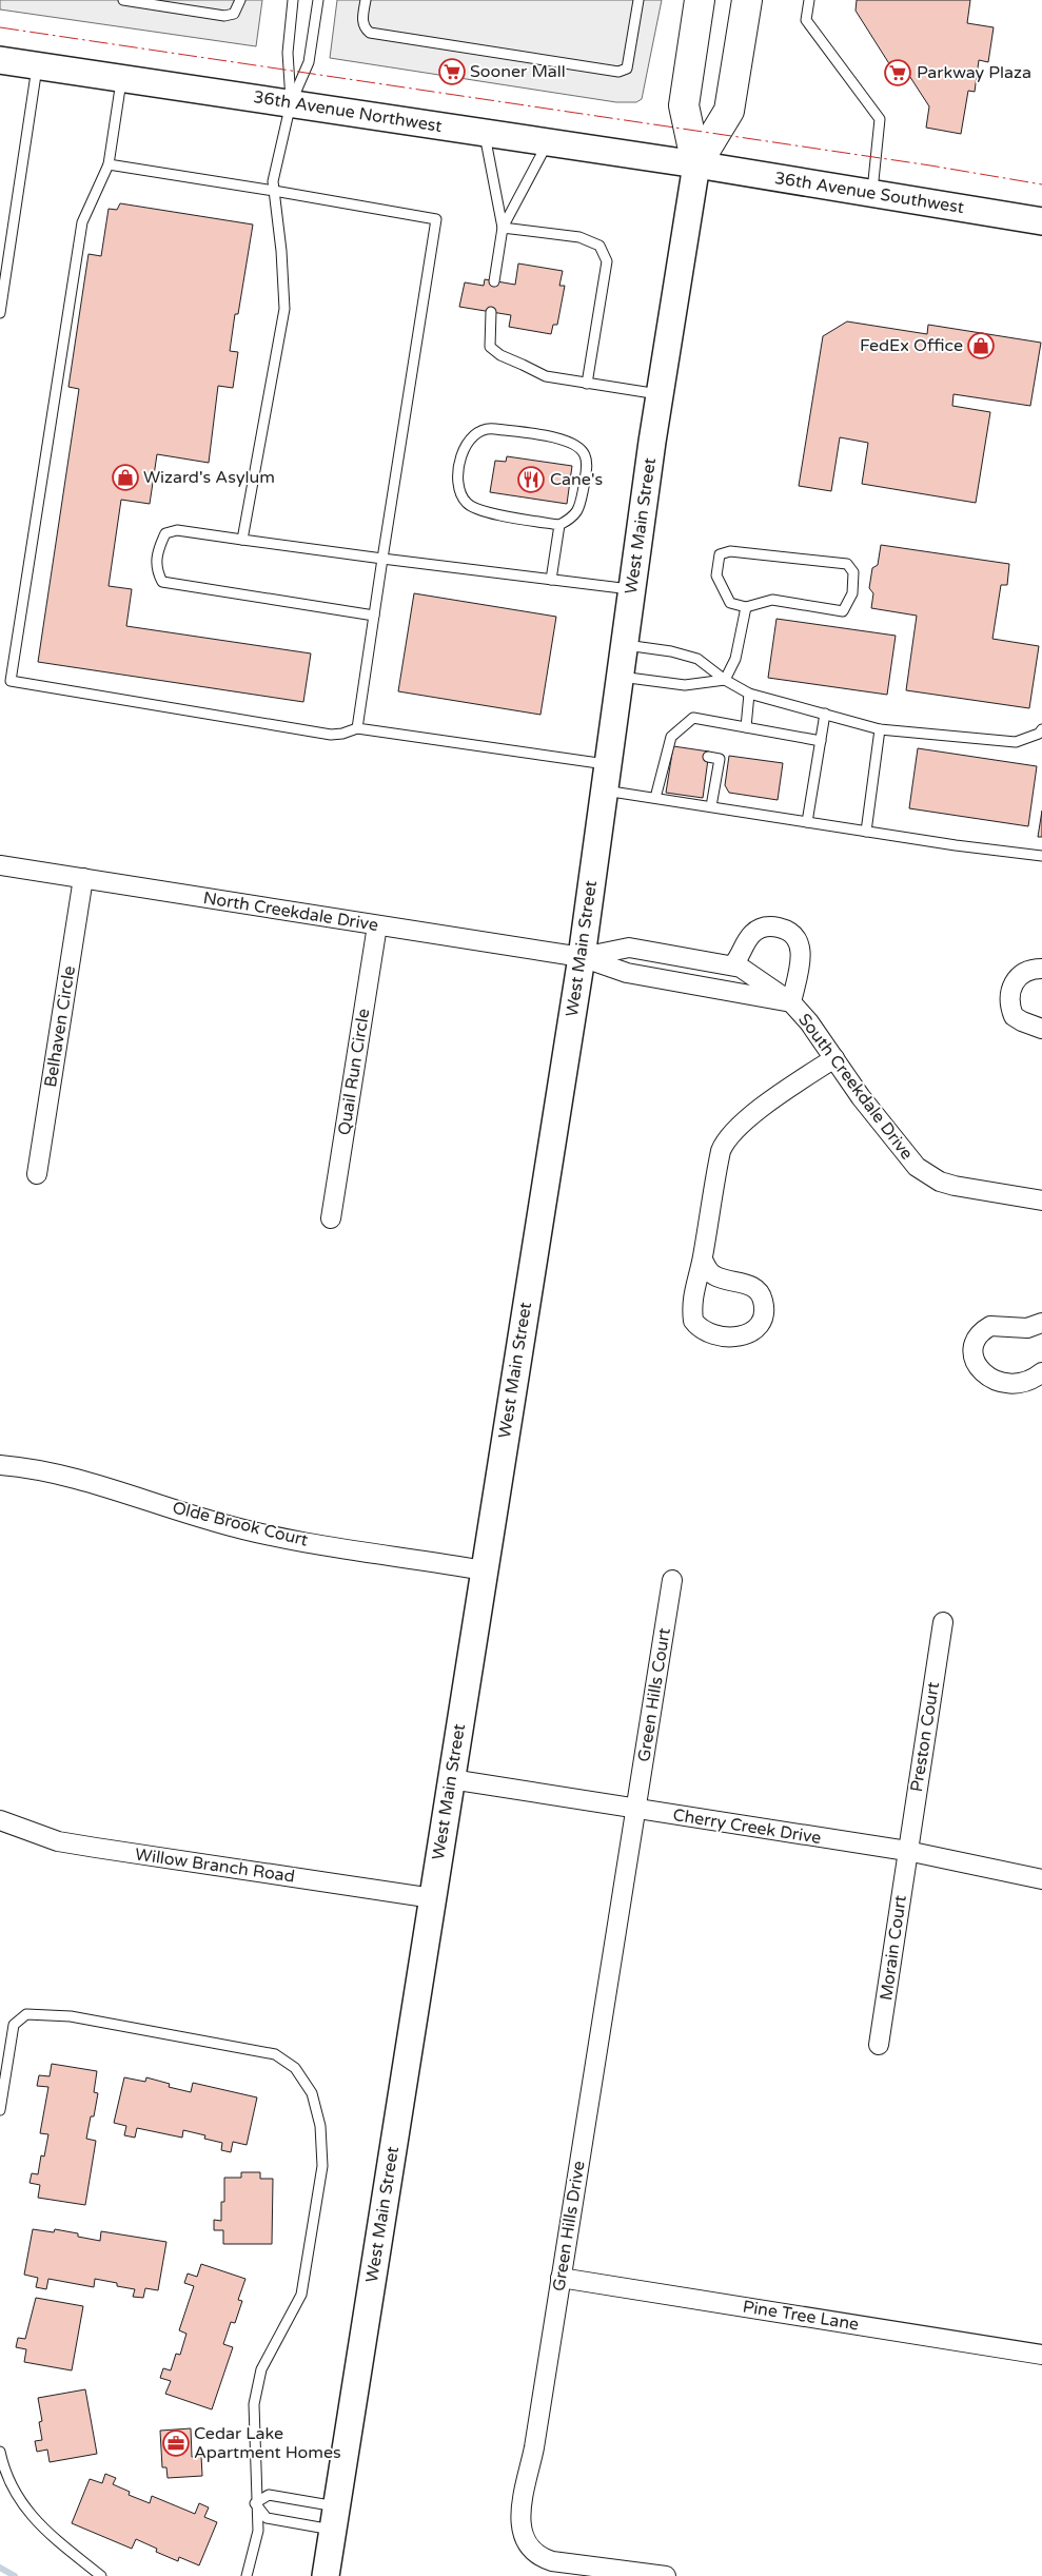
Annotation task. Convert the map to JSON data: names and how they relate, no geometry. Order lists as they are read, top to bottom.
{
  "streets": {
    "main road": ["36th Avenue Northwest", "36th Avenue Southwest", "West Main Street"],
    "street": [
      "North Creekdale Drive",
      "Belhaven Circle",
      "Quail Run Circle",
      "South Creekdale Drive",
      "Olde Brook Court",
      "Green Hills Court",
      "Preston Court",
      "Cherry Creek Drive",
      "Willow Branch Road",
      "Morain Court",
      "Green Hills Drive",
      "Pine Tree Lane"
    ]
  },
  "crossings": [
    ["36th Avenue Northwest", "36th Avenue Southwest"],
    ["36th Avenue Northwest", "West Main Street"],
    ["36th Avenue Southwest", "West Main Street"],
    ["West Main Street", "North Creekdale Drive"],
    ["West Main Street", "South Creekdale Drive"],
    ["West Main Street", "Olde Brook Court"],
    ["West Main Street", "Cherry Creek Drive"],
    ["West Main Street", "Willow Branch Road"],
    ["North Creekdale Drive", "Belhaven Circle"],
    ["North Creekdale Drive", "Quail Run Circle"],
    ["North Creekdale Drive", "South Creekdale Drive"],
    ["Green Hills Court", "Cherry Creek Drive"],
    ["Green Hills Court", "Green Hills Drive"],
    ["Preston Court", "Cherry Creek Drive"],
    ["Preston Court", "Morain Court"],
    ["Cherry Creek Drive", "Morain Court"],
    ["Cherry Creek Drive", "Green Hills Drive"],
    ["Green Hills Drive", "Pine Tree Lane"]
  ],
  "places": {
    "supermarket": ["Sooner Mall", "Parkway Plaza"],
    "shop": ["FedEx Office", "Wizard's Asylum"],
    "restaurant": ["Cane's"],
    "office": ["Cedar Lake Apartment Homes"]
  }
}
